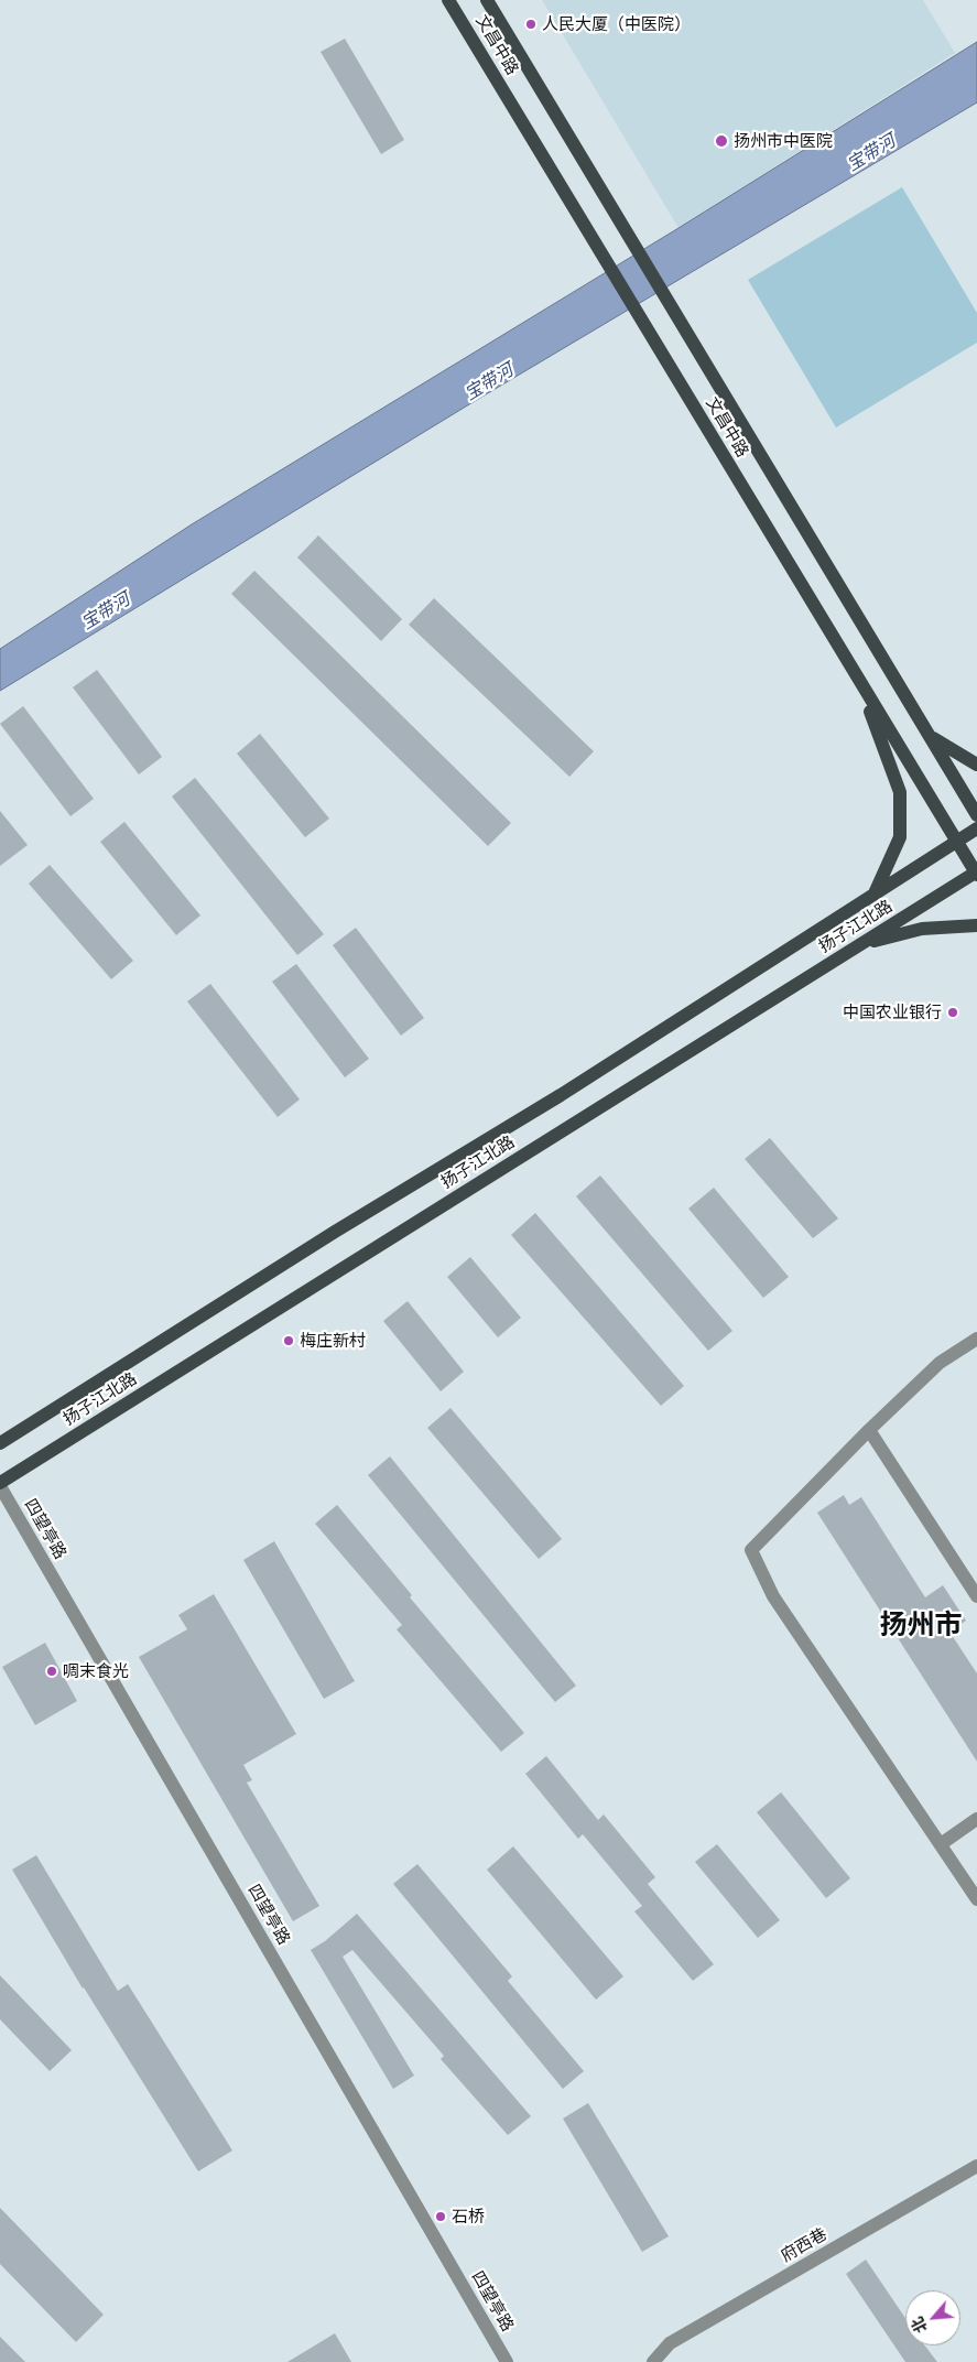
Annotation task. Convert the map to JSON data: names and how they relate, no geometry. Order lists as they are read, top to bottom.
{
  "streets": {
    "main road": ["文昌中路", "扬子江北路"],
    "street": ["四望亭路", "府西巷"]
  },
  "crossings": [
    ["文昌中路", "扬子江北路"],
    ["扬子江北路", "四望亭路"]
  ],
  "districts": ["扬州市"],
  "water": ["宝带河"],
  "places": [
    "人民大厦（中医院）",
    "扬州市中医院",
    "中国农业银行",
    "梅庄新村",
    "啁末食光",
    "石桥"
  ],
  "north": "bottom left"
}
